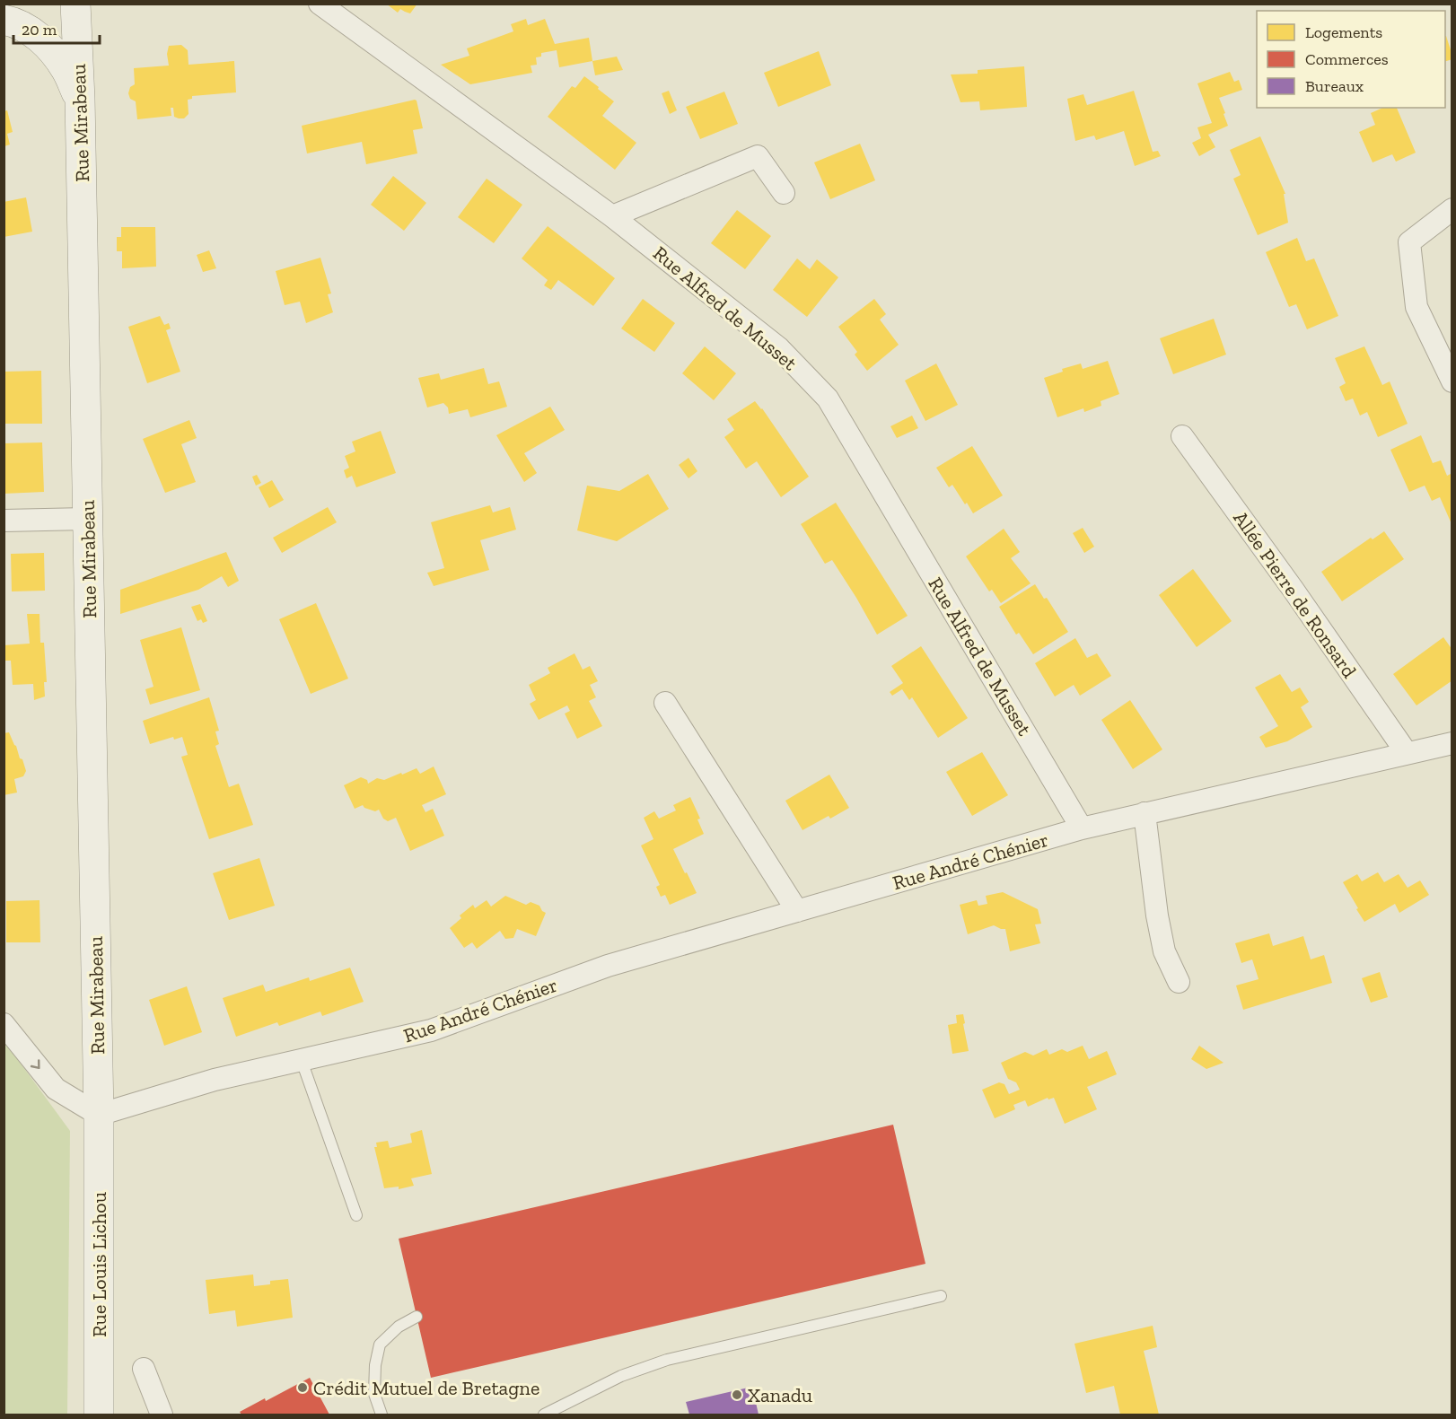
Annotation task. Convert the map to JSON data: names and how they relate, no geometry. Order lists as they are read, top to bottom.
{
  "streets": {
    "main road": ["Rue Mirabeau", "Rue Louis Lichou"],
    "street": ["Rue Alfred de Musset", "Allée Pierre de Ronsard", "Rue André Chénier"]
  },
  "crossings": [
    ["Rue Mirabeau", "Rue André Chénier"],
    ["Rue Mirabeau", "Rue Louis Lichou"],
    ["Rue Alfred de Musset", "Rue André Chénier"],
    ["Allée Pierre de Ronsard", "Rue André Chénier"],
    ["Rue André Chénier", "Rue Louis Lichou"]
  ],
  "places": ["Crédit Mutuel de Bretagne", "Xanadu"],
  "legend": ["Logements", "Commerces", "Bureaux"],
  "scale_bar": "20 m"
}
